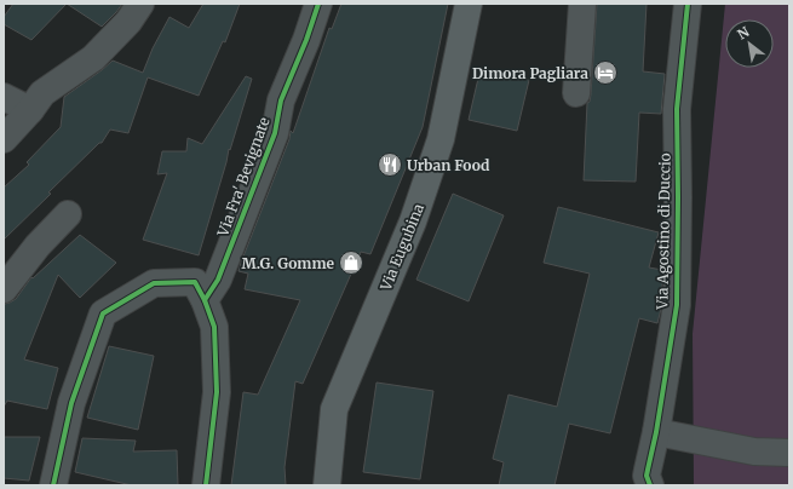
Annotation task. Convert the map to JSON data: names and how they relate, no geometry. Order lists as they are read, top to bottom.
{
  "streets": {
    "main road": ["Via Eugubina"],
    "street": ["Via Fra' Bevignate", "Via Agostino di Duccio"]
  },
  "places": {
    "hotel": ["Dimora Pagliara"],
    "restaurant": ["Urban Food"],
    "shop": ["M.G. Gomme"]
  },
  "north": "top left"
}
